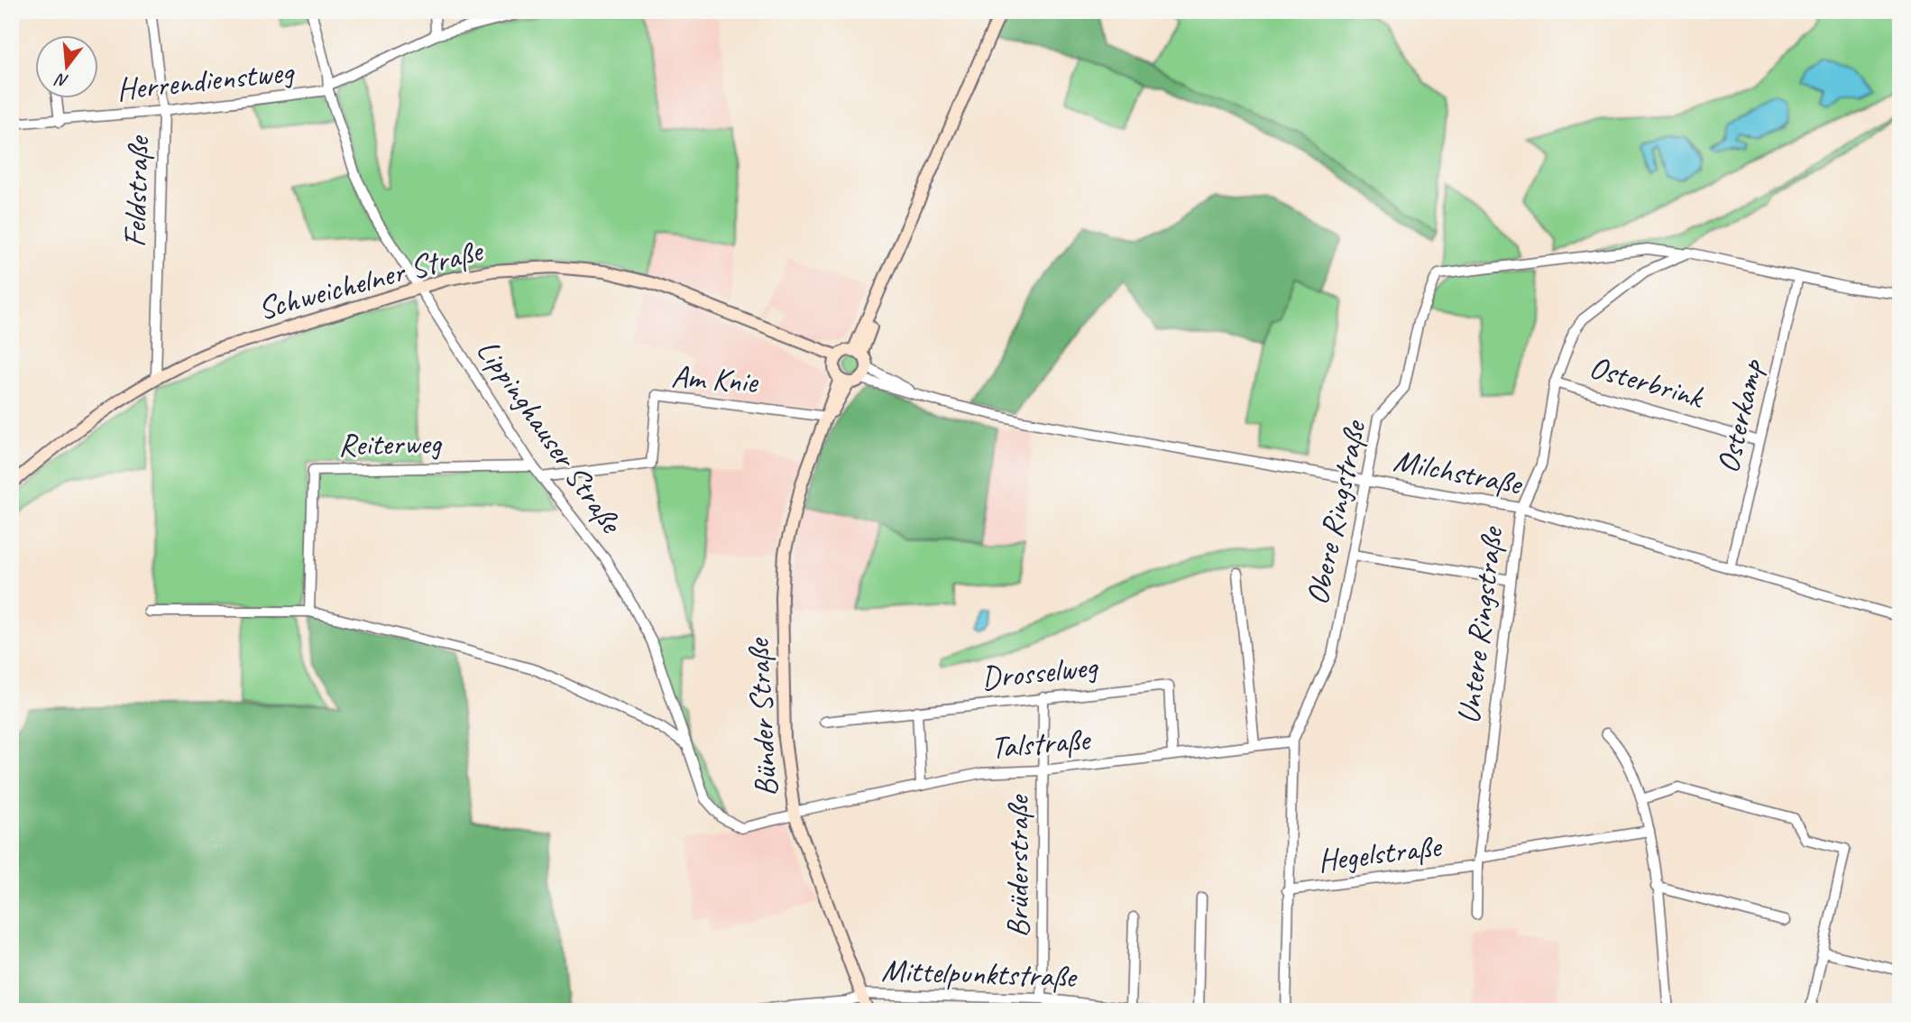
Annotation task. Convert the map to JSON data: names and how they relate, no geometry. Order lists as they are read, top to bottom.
{
  "streets": {
    "main road": ["Schweichelner Straße", "Bünder Straße"],
    "street": [
      "Herrendienstweg",
      "Feldstraße",
      "Am Knie",
      "Osterbrink",
      "Osterkamp",
      "Lippinghauser Straße",
      "Reiterweg",
      "Milchstraße",
      "Obere Ringstraße",
      "Untere Ringstraße",
      "Drosselweg",
      "Talstraße",
      "Hegelstraße",
      "Brüderstraße",
      "Mittelpunktstraße"
    ]
  },
  "crossings": [
    ["Herrendienstweg", "Feldstraße"],
    ["Herrendienstweg", "Lippinghauser Straße"],
    ["Feldstraße", "Schweichelner Straße"],
    ["Schweichelner Straße", "Lippinghauser Straße"],
    ["Am Knie", "Lippinghauser Straße"],
    ["Am Knie", "Bünder Straße"],
    ["Osterbrink", "Osterkamp"],
    ["Osterbrink", "Untere Ringstraße"],
    ["Osterkamp", "Milchstraße"],
    ["Lippinghauser Straße", "Reiterweg"],
    ["Lippinghauser Straße", "Bünder Straße"],
    ["Lippinghauser Straße", "Talstraße"],
    ["Milchstraße", "Obere Ringstraße"],
    ["Milchstraße", "Untere Ringstraße"],
    ["Obere Ringstraße", "Untere Ringstraße"],
    ["Obere Ringstraße", "Talstraße"],
    ["Obere Ringstraße", "Hegelstraße"],
    ["Untere Ringstraße", "Hegelstraße"],
    ["Drosselweg", "Talstraße"],
    ["Drosselweg", "Brüderstraße"],
    ["Bünder Straße", "Talstraße"],
    ["Bünder Straße", "Mittelpunktstraße"],
    ["Talstraße", "Brüderstraße"],
    ["Brüderstraße", "Mittelpunktstraße"]
  ],
  "north": "bottom"
}
